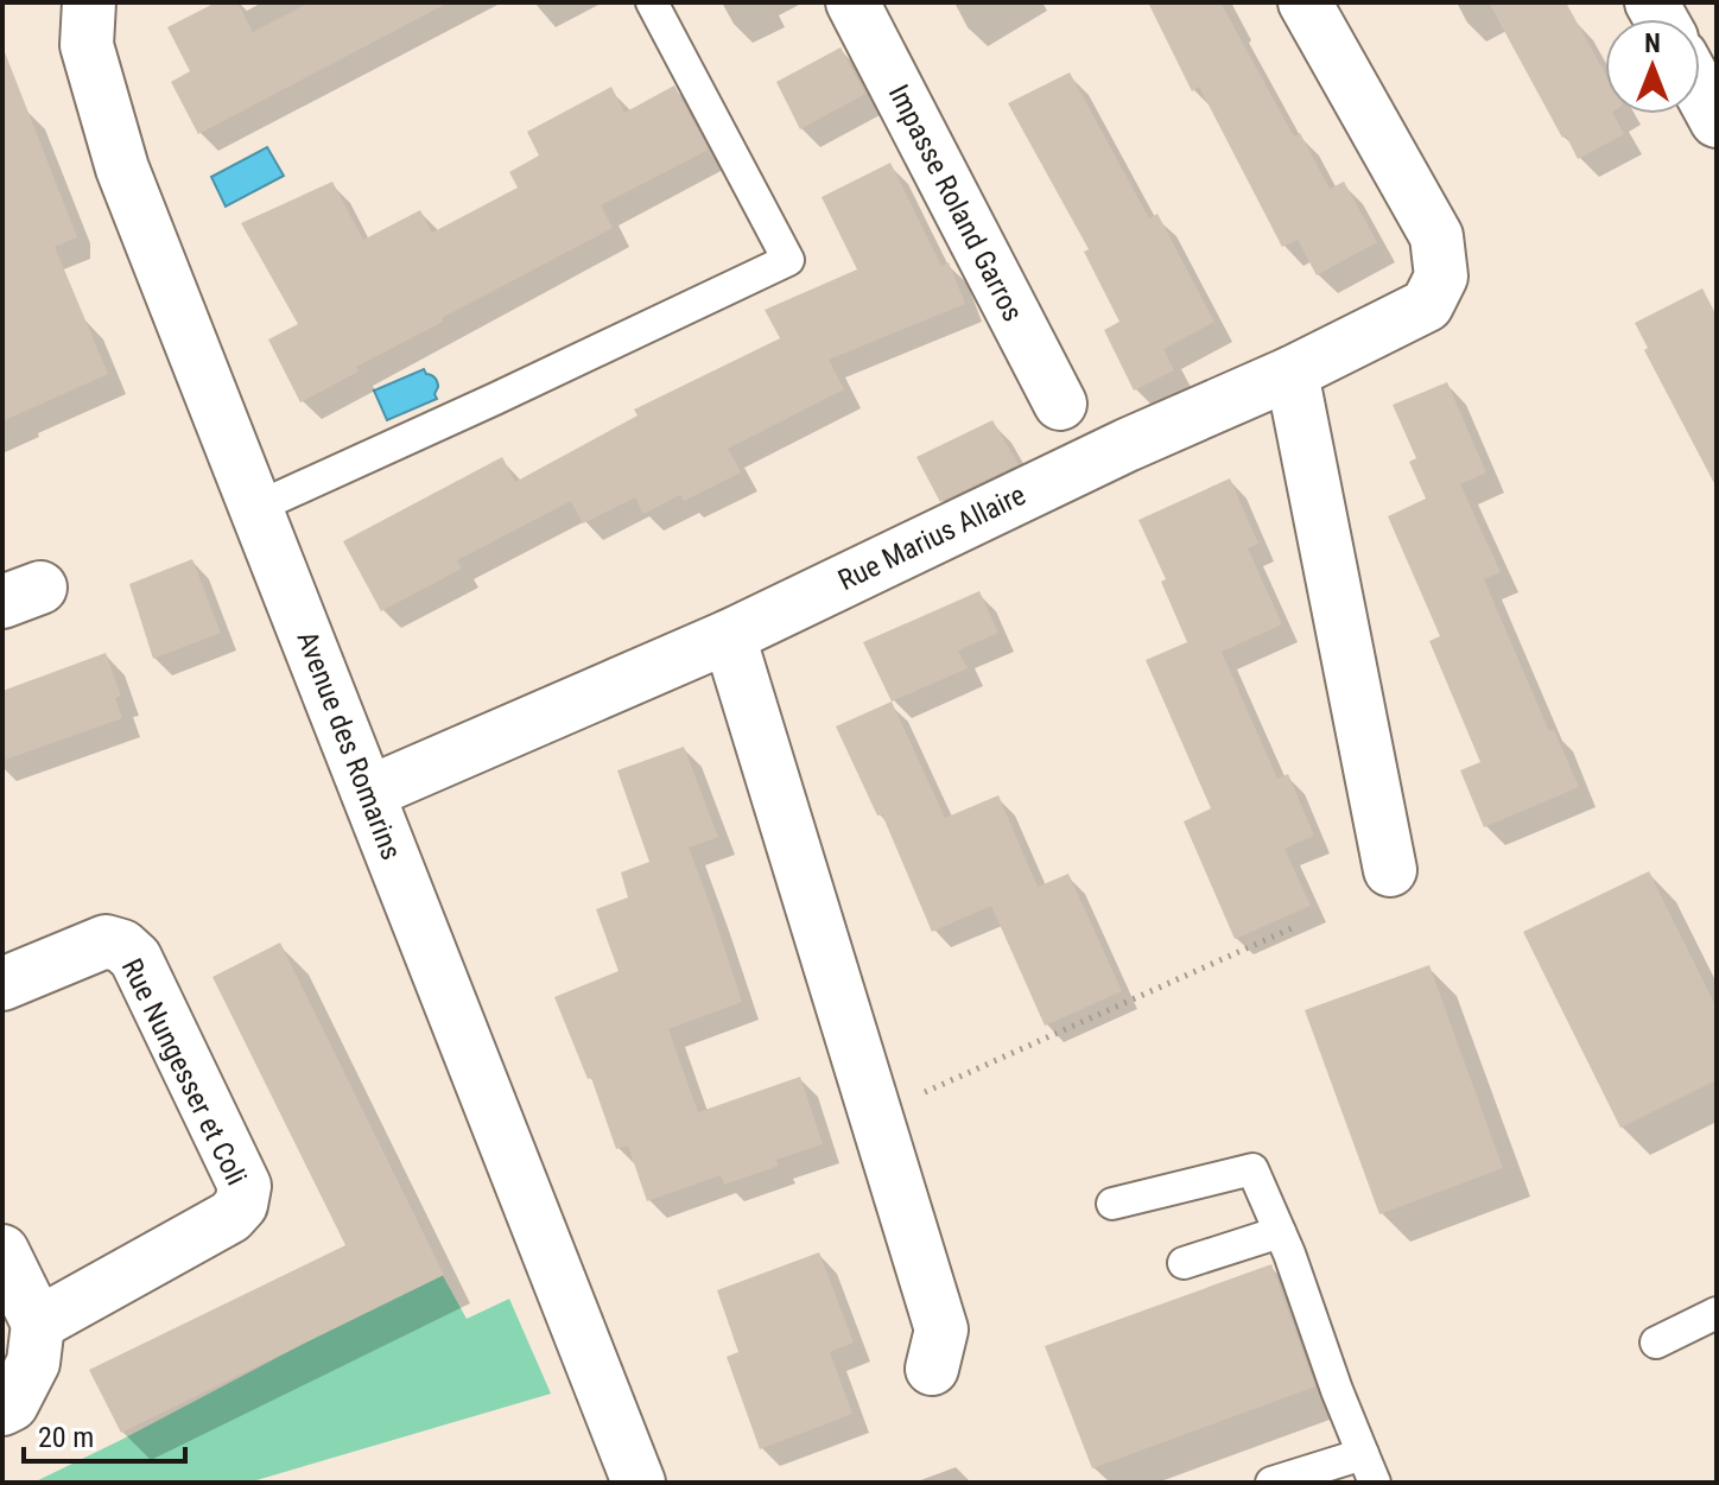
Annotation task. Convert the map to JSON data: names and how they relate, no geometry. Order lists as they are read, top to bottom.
{
  "streets": {
    "street": [
      "Impasse Roland Garros",
      "Rue Marius Allaire",
      "Avenue des Romarins",
      "Rue Nungesser et Coli"
    ]
  },
  "crossings": [
    ["Rue Marius Allaire", "Avenue des Romarins"]
  ],
  "scale_bar": "20 m",
  "north": "top"
}
